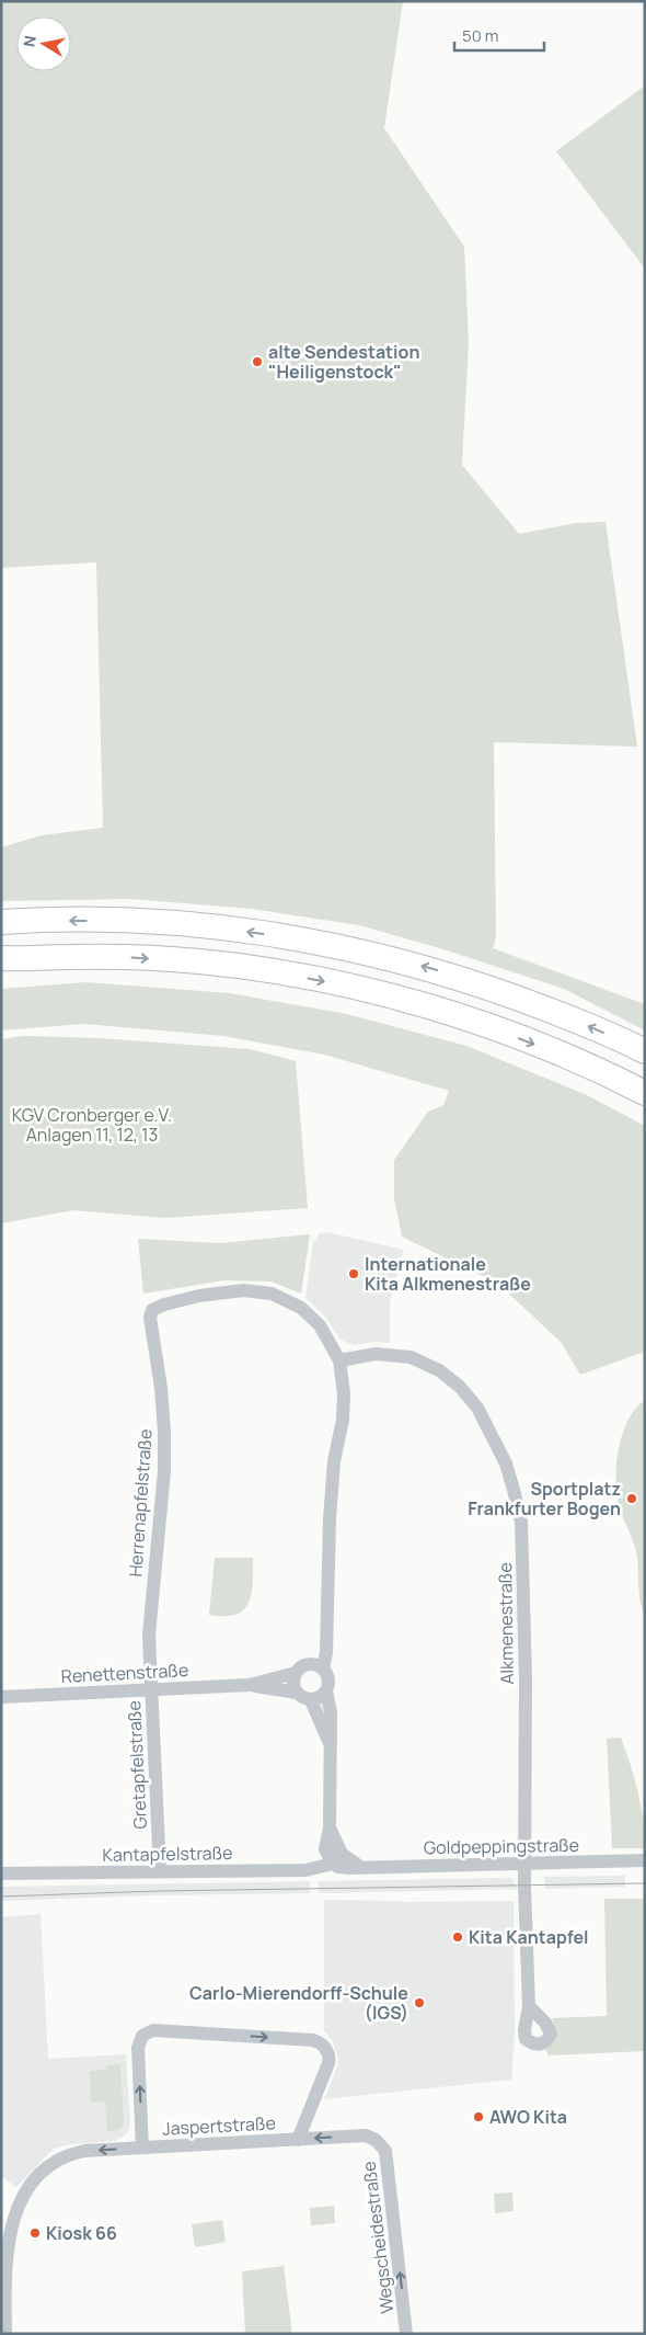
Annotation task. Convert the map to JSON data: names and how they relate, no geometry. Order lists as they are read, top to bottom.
{
  "streets": {
    "street": [
      "Herrenapfelstraße",
      "Alkmenestraße",
      "Renettenstraße",
      "Gretapfelstraße",
      "Goldpeppingstraße",
      "Kantapfelstraße",
      "Jaspertstraße",
      "Wegscheidestraße"
    ]
  },
  "crossings": [
    ["Herrenapfelstraße", "Alkmenestraße"],
    ["Herrenapfelstraße", "Renettenstraße"],
    ["Herrenapfelstraße", "Gretapfelstraße"],
    ["Alkmenestraße", "Goldpeppingstraße"],
    ["Renettenstraße", "Gretapfelstraße"],
    ["Gretapfelstraße", "Kantapfelstraße"],
    ["Goldpeppingstraße", "Kantapfelstraße"],
    ["Jaspertstraße", "Wegscheidestraße"]
  ],
  "one_way": ["Wegscheidestraße"],
  "parks": ["KGV Cronberger e.V. Anlagen 11, 12, 13"],
  "places": [
    "alte Sendestation \"Heiligenstock\"",
    "Internationale Kita Alkmenestraße",
    "Sportplatz Frankfurter Bogen",
    "Kita Kantapfel",
    "Carlo-Mierendorff-Schule (IGS)",
    "AWO Kita",
    "Kiosk 66"
  ],
  "scale_bar": "50 m",
  "north": "left"
}
